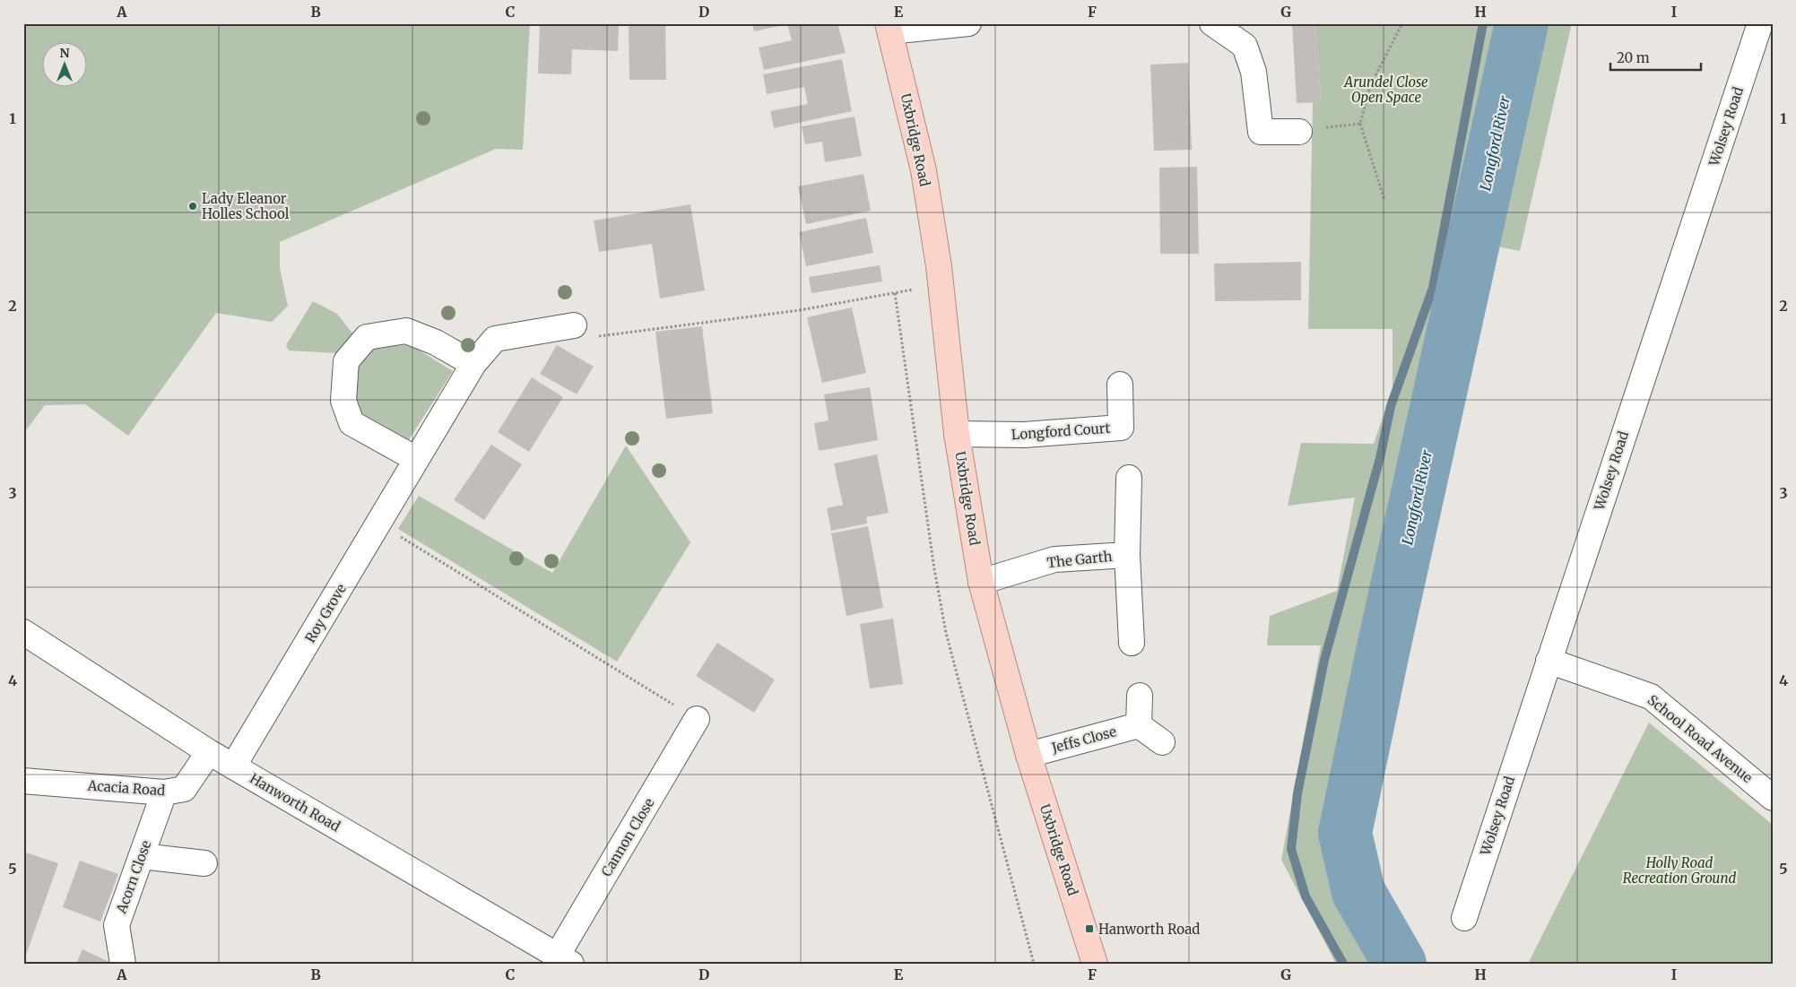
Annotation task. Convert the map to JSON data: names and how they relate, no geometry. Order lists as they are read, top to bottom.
{
  "streets": {
    "main road": ["Uxbridge Road"],
    "street": [
      "Wolsey Road",
      "Longford Court",
      "The Garth",
      "Roy Grove",
      "School Road Avenue",
      "Jeffs Close",
      "Acacia Road",
      "Hanworth Road",
      "Cannon Close",
      "Acorn Close"
    ]
  },
  "crossings": [
    ["Wolsey Road", "School Road Avenue"],
    ["Uxbridge Road", "Longford Court"],
    ["Uxbridge Road", "The Garth"],
    ["Uxbridge Road", "Jeffs Close"],
    ["Roy Grove", "Hanworth Road"],
    ["Acacia Road", "Hanworth Road"],
    ["Acacia Road", "Acorn Close"],
    ["Hanworth Road", "Cannon Close"]
  ],
  "water": ["Longford River"],
  "parks": ["Arundel Close Open Space", "Holly Road Recreation Ground"],
  "places": {
    "other": ["Lady Eleanor Holles School"],
    "transit": ["Hanworth Road"]
  },
  "scale_bar": "20 m",
  "north": "top",
  "grid": {
    "columns": [
      "A",
      "B",
      "C",
      "D",
      "E",
      "F",
      "G",
      "H",
      "I"
    ],
    "rows": [
      "1",
      "2",
      "3",
      "4",
      "5"
    ]
  }
}
